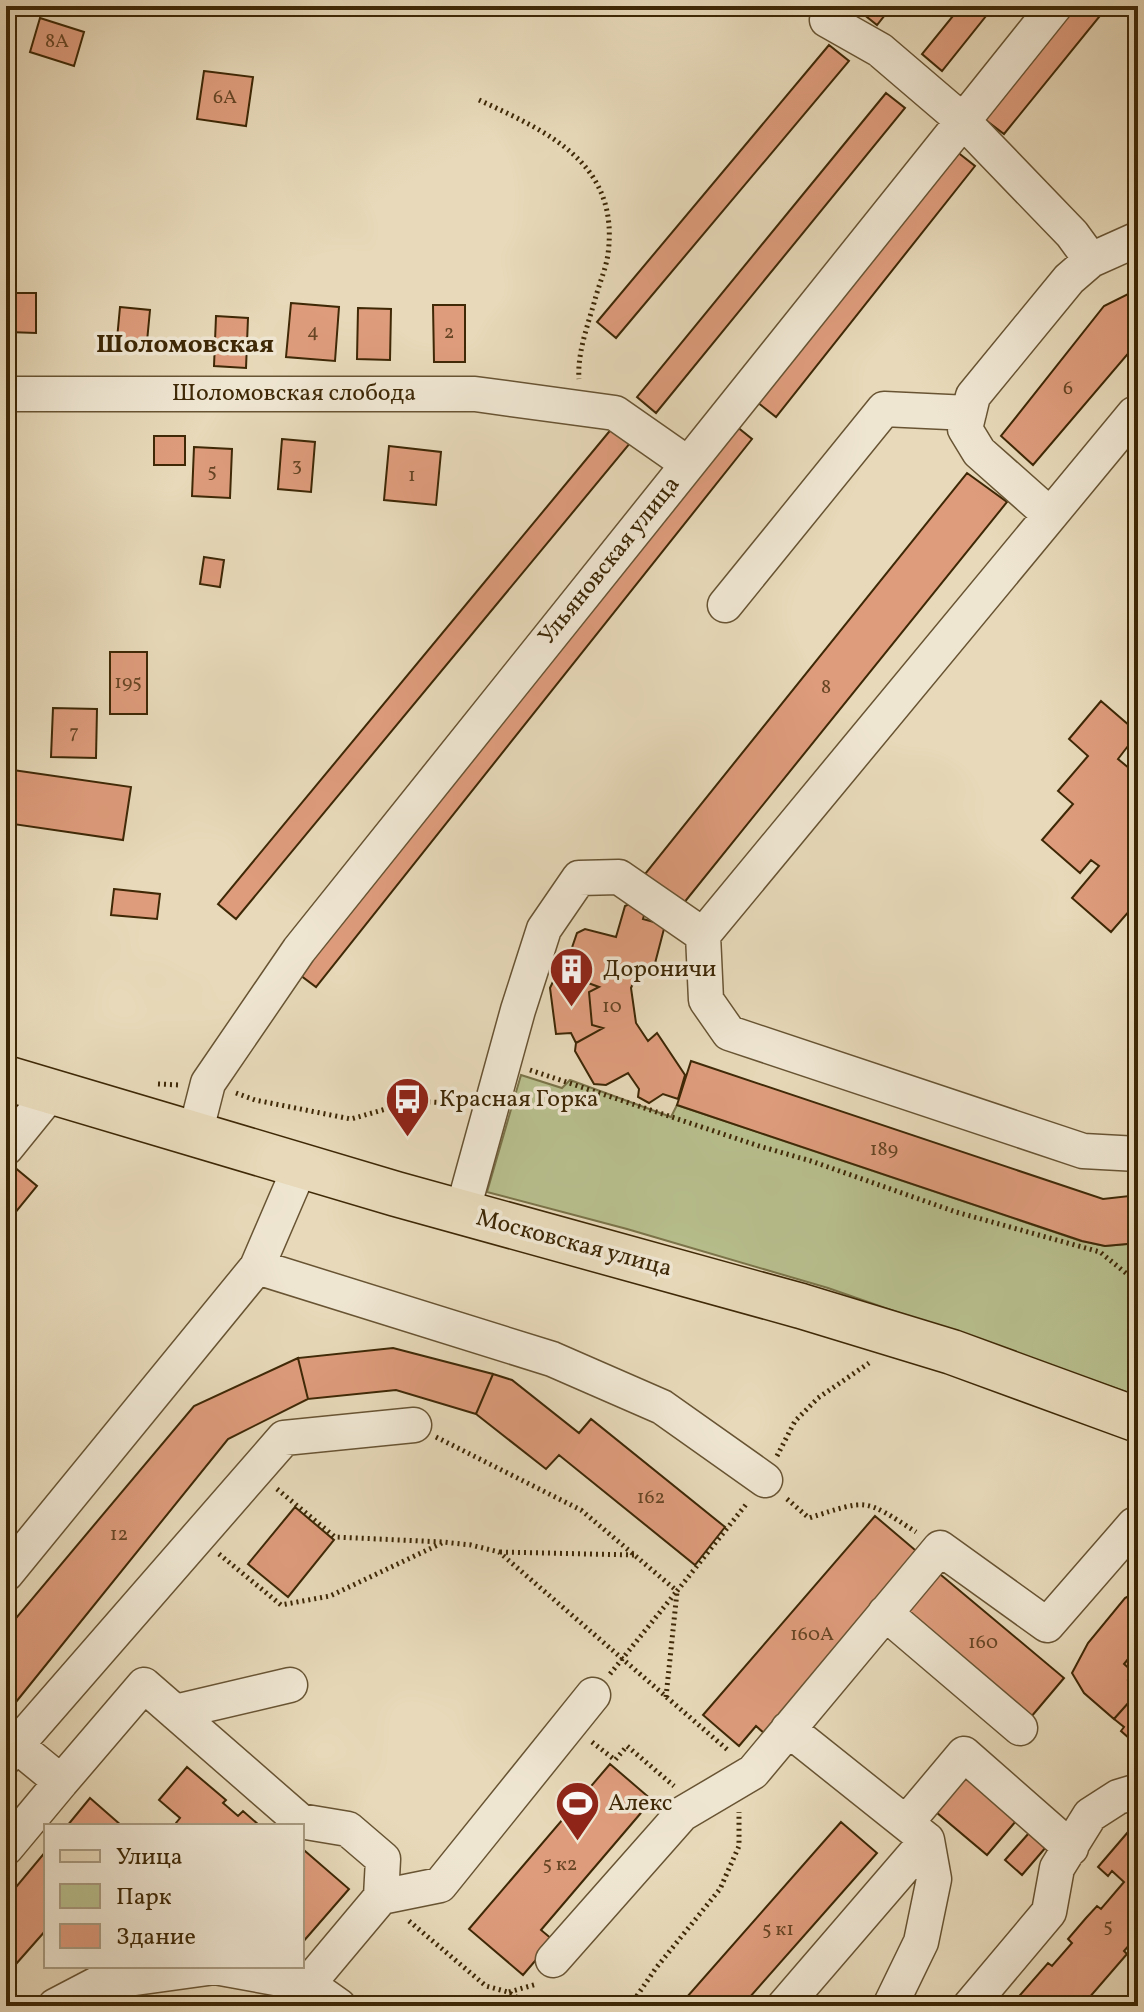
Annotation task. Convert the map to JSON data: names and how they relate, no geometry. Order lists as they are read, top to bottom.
{
  "streets": {
    "main road": ["Московская улица"],
    "street": ["Шоломовская слобода", "Ульяновская улица"]
  },
  "crossings": [
    ["Шоломовская слобода", "Ульяновская улица"],
    ["Ульяновская улица", "Московская улица"]
  ],
  "districts": ["Шоломовская"],
  "places": {
    "building": ["Дороничи"],
    "bus stop": ["Красная Горка"],
    "sports": ["Алекс"]
  },
  "house_numbers": [
    "8А",
    "6А",
    "4",
    "2",
    "6",
    "3",
    "5",
    "1",
    "195",
    "8",
    "7",
    "10",
    "189",
    "162",
    "12",
    "160А",
    "160",
    "5 к2",
    "5",
    "5 к1"
  ],
  "legend": ["Улица", "Парк", "Здание"]
}
